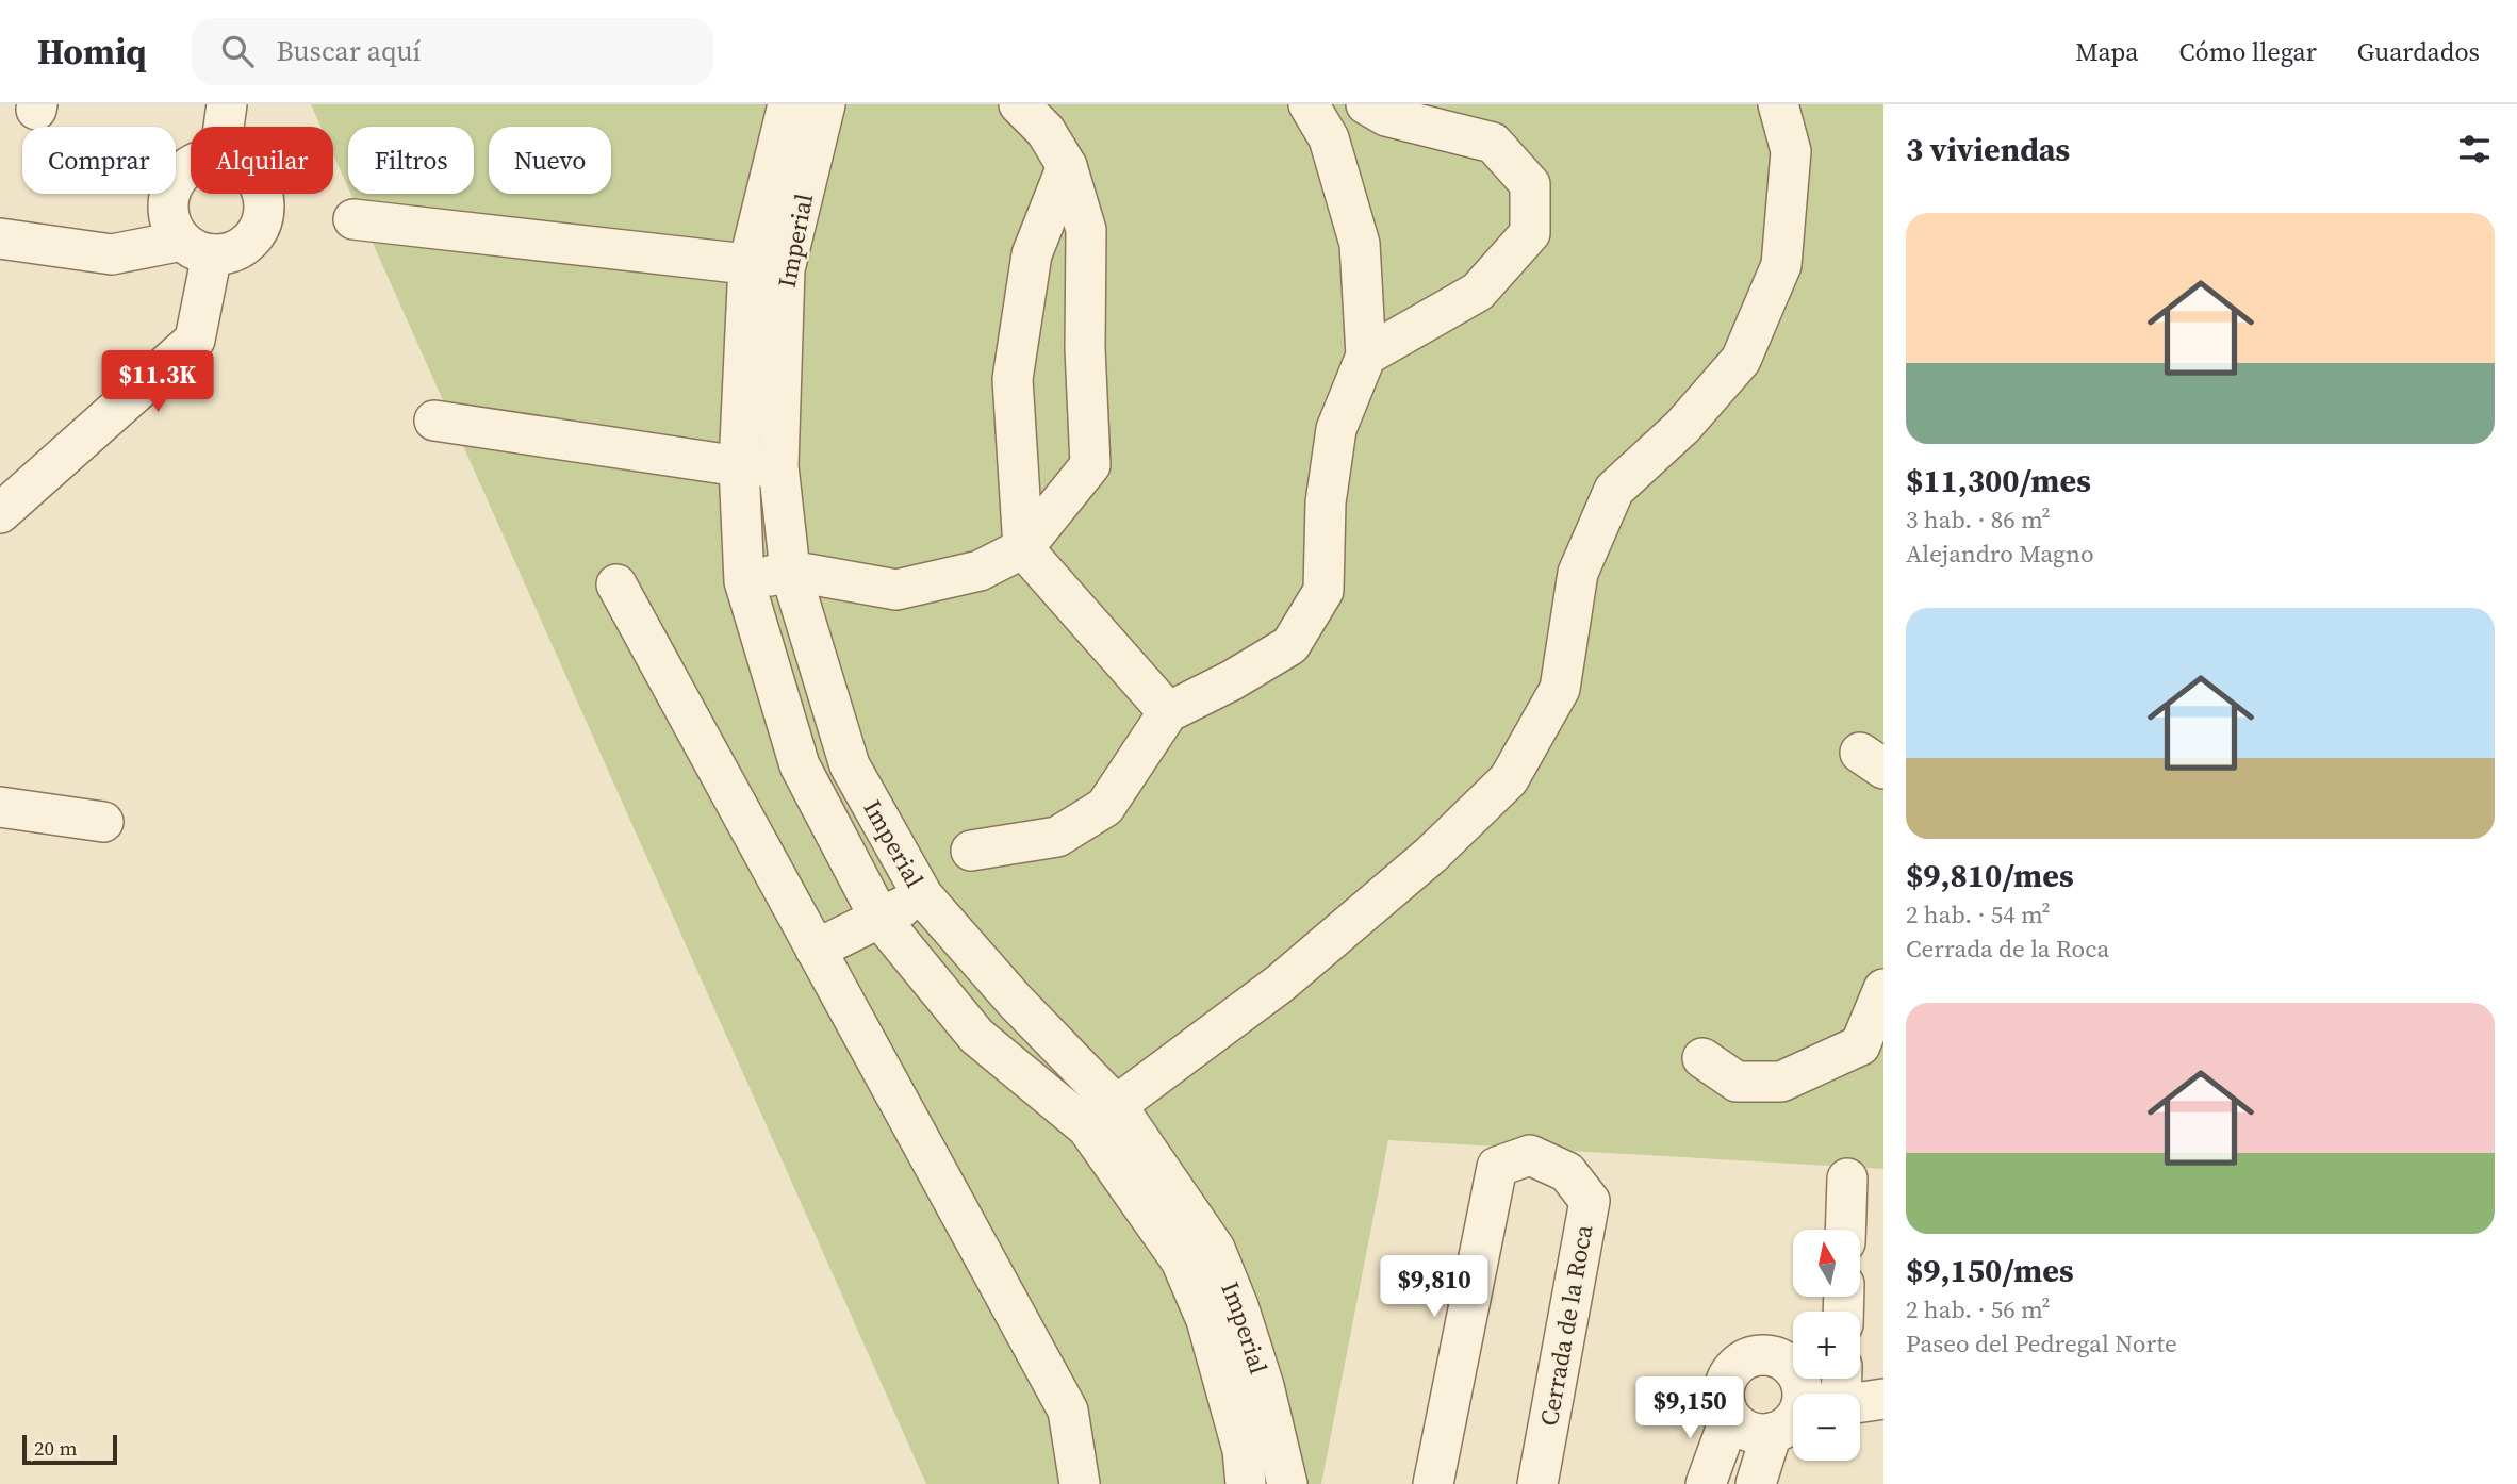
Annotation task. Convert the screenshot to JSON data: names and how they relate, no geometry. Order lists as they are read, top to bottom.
{
  "streets": {
    "street": ["Imperial", "Cerrada de la Roca"]
  },
  "scale_bar": "20 m",
  "north": "top",
  "page": {
    "header": "Homiq",
    "search": "Buscar aquí",
    "nav": ["Mapa", "Cómo llegar", "Guardados"],
    "heading": "3 viviendas",
    "chip": [
      "Comprar",
      "Alquilar",
      "Filtros",
      "Nuevo"
    ],
    "list": [
      {
        "name": "$11,300/mes",
        "note": "3 hab. · 86 m² · Alejandro Magno"
      },
      {
        "name": "$9,810/mes",
        "note": "2 hab. · 54 m² · Cerrada de la Roca"
      },
      {
        "name": "$9,150/mes",
        "note": "2 hab. · 56 m² · Paseo del Pedregal Norte"
      }
    ],
    "price": ["$11.3K", "$9,810", "$9,150"],
    "map_buttons": ["+", "−"],
    "scale": "20 m"
  }
}
